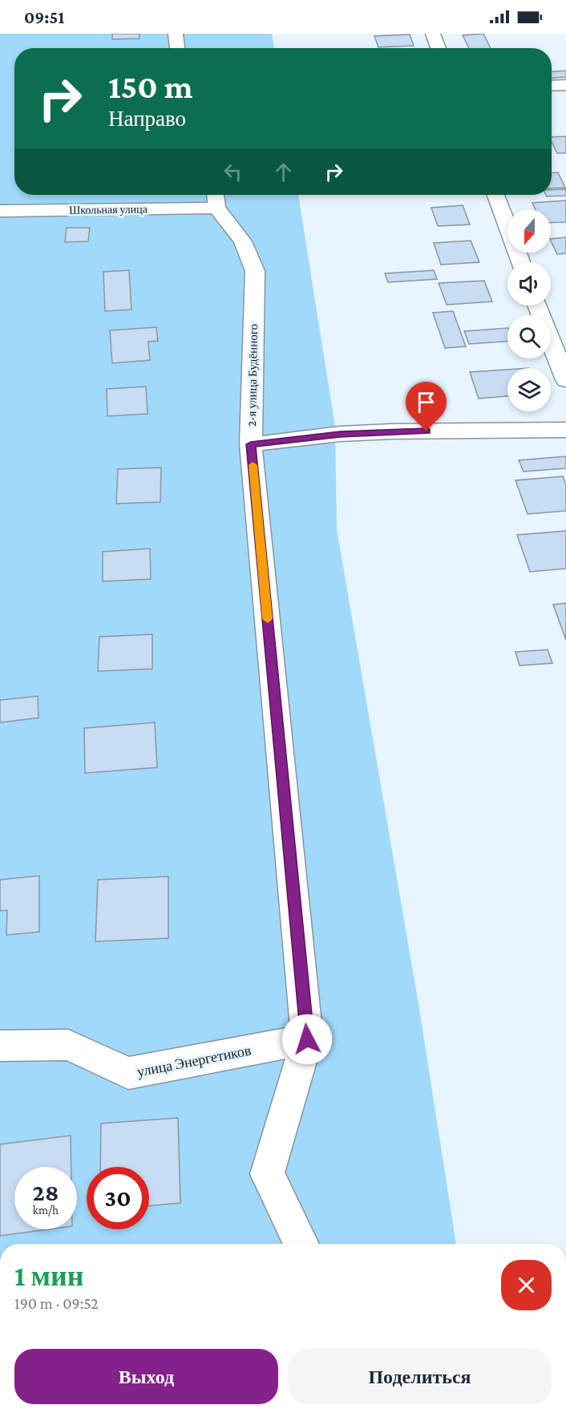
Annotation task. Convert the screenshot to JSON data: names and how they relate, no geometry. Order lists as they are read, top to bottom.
{
  "streets": {
    "street": ["Школьная улица", "2-я улица Будённого", "улица Энергетиков"]
  },
  "crossings": [
    ["Школьная улица", "2-я улица Будённого"],
    ["2-я улица Будённого", "улица Энергетиков"]
  ],
  "north": "bottom",
  "page": {
    "status": "09:51",
    "turn": ["150 m", "Направо"],
    "speed": "28 km/h",
    "limit": "30",
    "heading": ["1 мин", "190 m · 09:52"],
    "buttons": ["Выход", "Поделиться"]
  }
}
